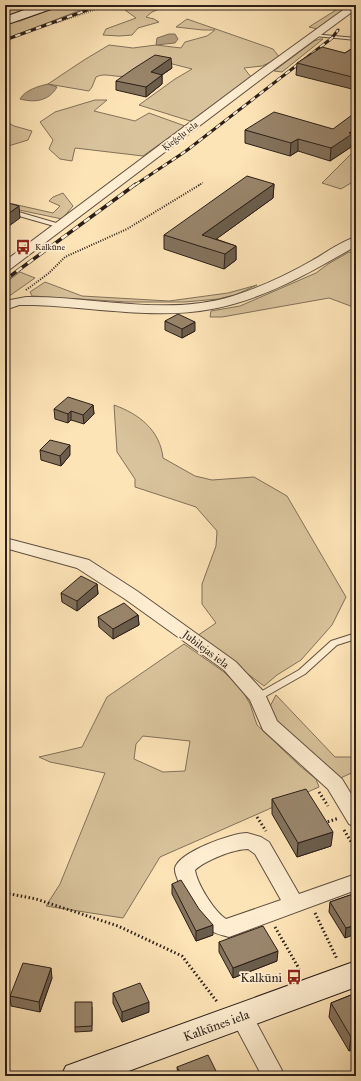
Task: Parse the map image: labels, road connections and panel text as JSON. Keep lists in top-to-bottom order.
{
  "streets": {
    "main road": ["Kalkūnes iela"],
    "street": ["Ķieģeļu iela", "Jubilejas iela"]
  },
  "places": {
    "bus stop": ["Kalkūne", "Kalkūni"]
  }
}
